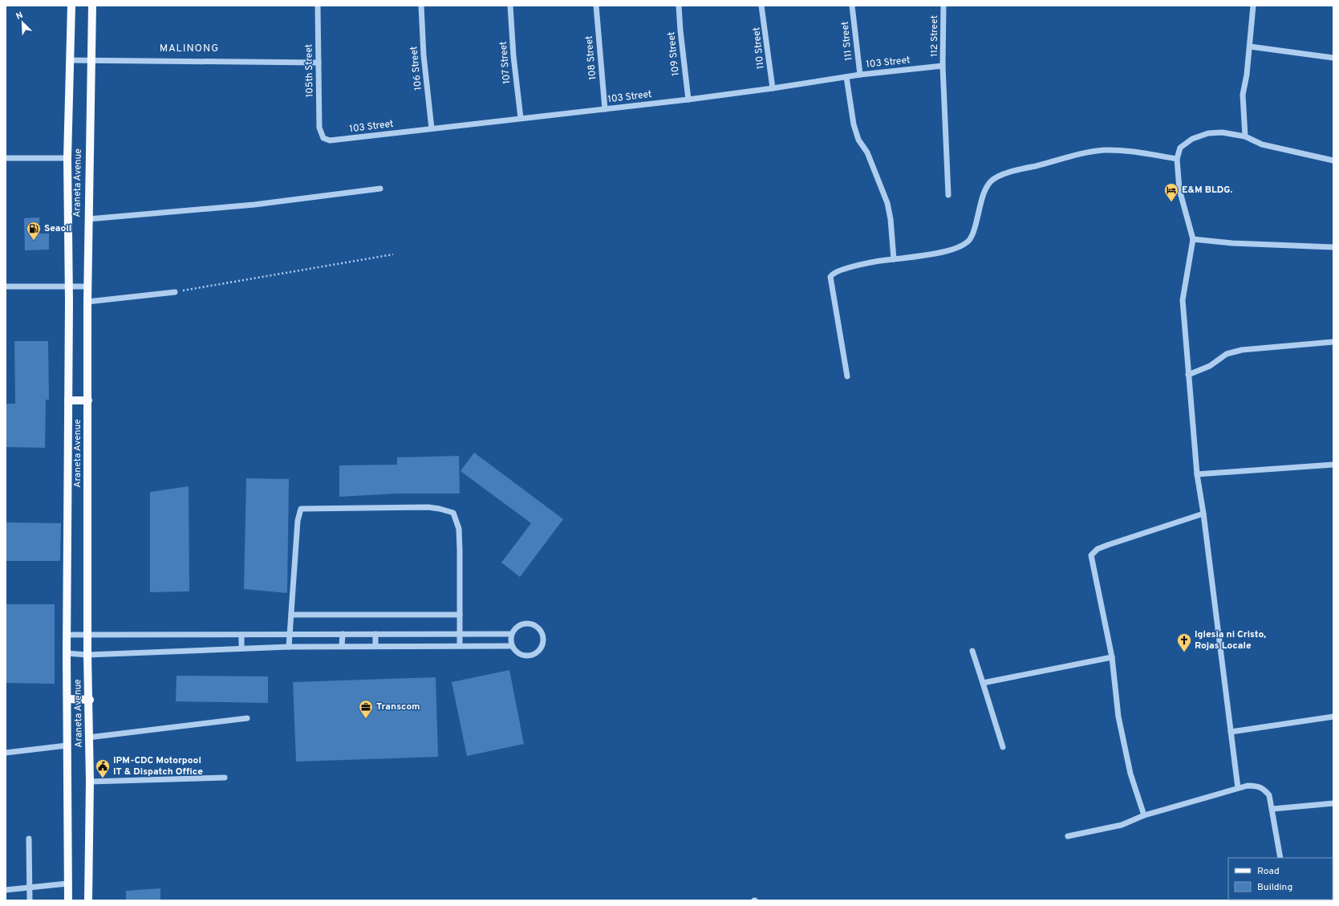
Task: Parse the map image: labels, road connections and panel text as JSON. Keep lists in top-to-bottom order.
{
  "streets": {
    "main road": ["Araneta Avenue"],
    "street": [
      "112 Street",
      "111 Street",
      "110 Street",
      "109 Street",
      "108 Street",
      "107 Street",
      "103 Street",
      "106 Street",
      "105th Street"
    ]
  },
  "crossings": [
    ["112 Street", "103 Street"],
    ["111 Street", "103 Street"],
    ["110 Street", "103 Street"],
    ["109 Street", "103 Street"],
    ["108 Street", "103 Street"],
    ["107 Street", "103 Street"],
    ["103 Street", "106 Street"],
    ["103 Street", "105th Street"]
  ],
  "districts": ["MALINONG"],
  "places": {
    "hotel": ["E&M BLDG."],
    "fuel station": ["Seaoil"],
    "church": ["Iglesia ni Cristo, Rojas Locale"],
    "office": ["Transcom"],
    "public building": ["IPM-CDC Motorpool IT & Dispatch Office"]
  },
  "legend": ["Road", "Building"],
  "north": "top left"
}
